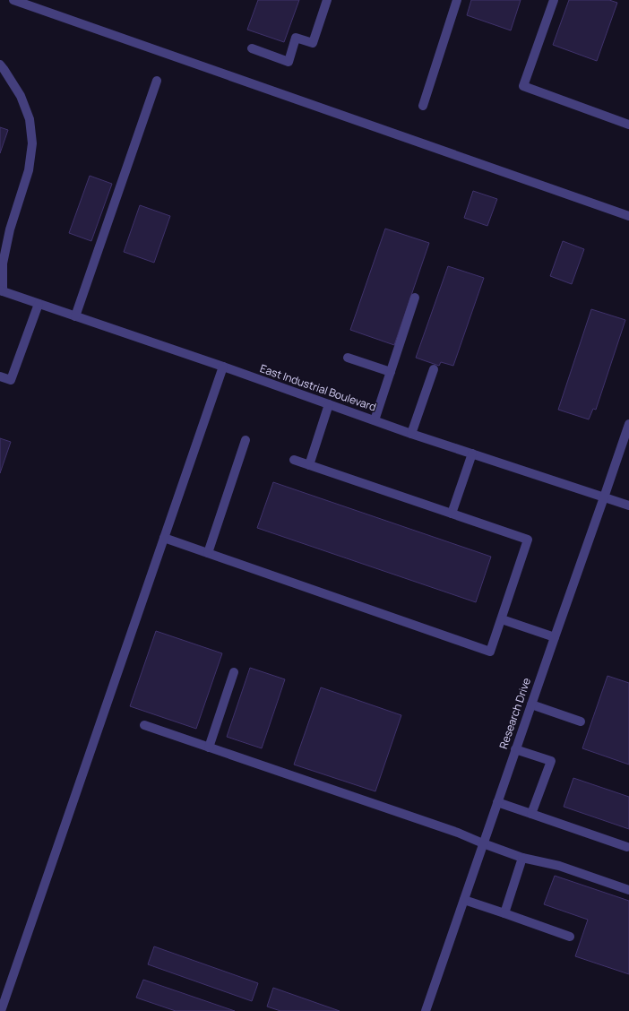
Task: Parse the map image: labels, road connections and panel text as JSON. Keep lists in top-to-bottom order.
{
  "streets": {
    "street": ["East Industrial Boulevard", "Research Drive"]
  },
  "crossings": [
    ["East Industrial Boulevard", "Research Drive"]
  ]
}
